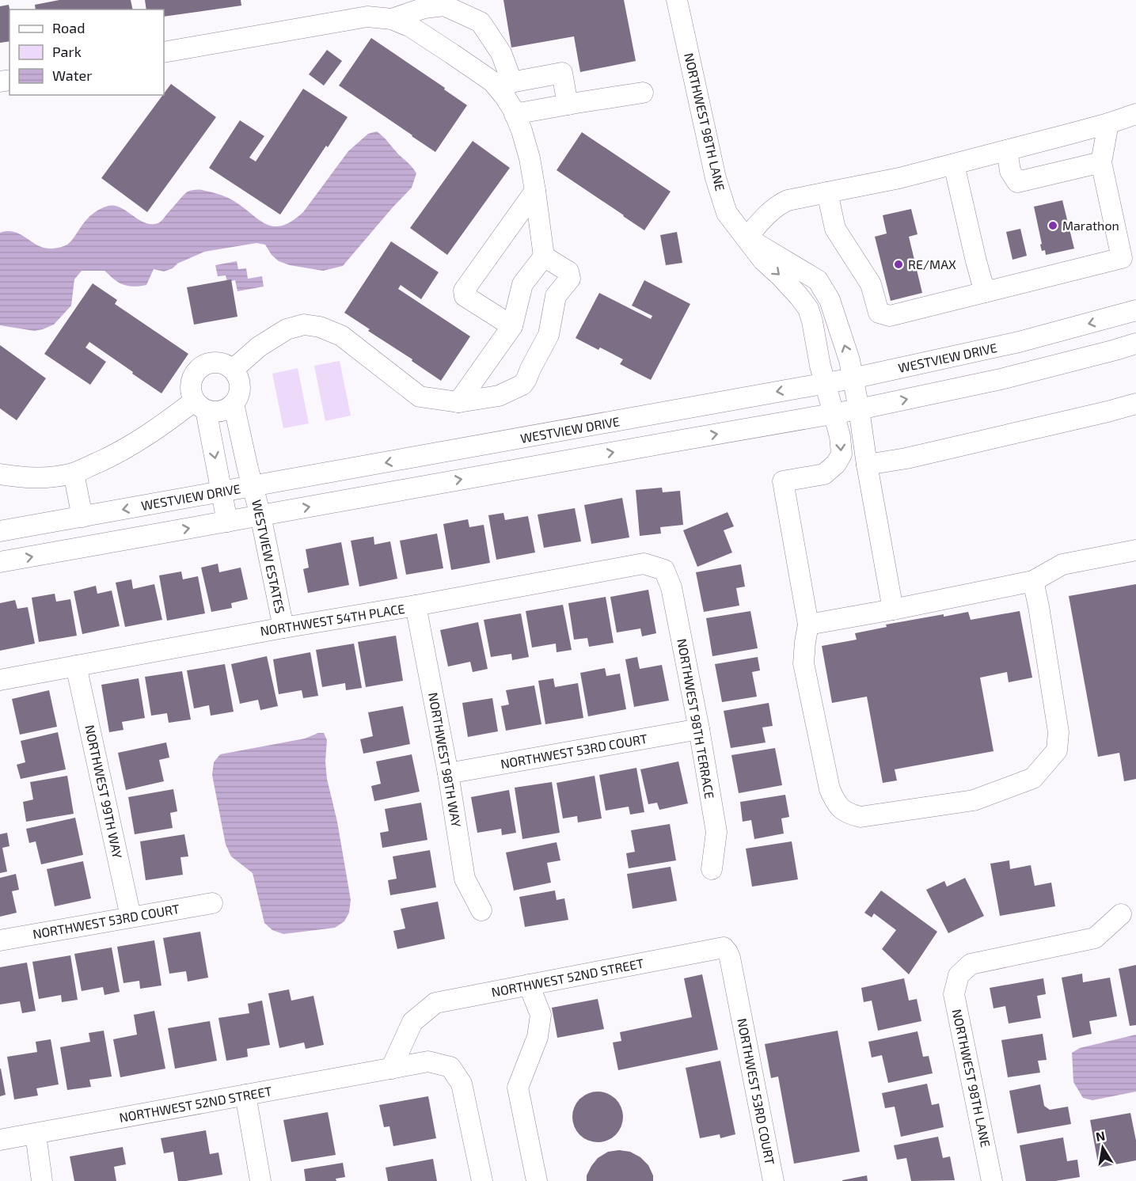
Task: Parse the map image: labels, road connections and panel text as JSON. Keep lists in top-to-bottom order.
{
  "streets": {
    "street": [
      "NORTHWEST 98TH LANE",
      "WESTVIEW DRIVE",
      "WESTVIEW ESTATES",
      "NORTHWEST 54TH PLACE",
      "NORTHWEST 98TH TERRACE",
      "NORTHWEST 53RD COURT",
      "NORTHWEST 98TH WAY",
      "NORTHWEST 99TH WAY",
      "NORTHWEST 52ND STREET"
    ]
  },
  "crossings": [
    ["NORTHWEST 98TH LANE", "WESTVIEW DRIVE"],
    ["WESTVIEW DRIVE", "WESTVIEW ESTATES"],
    ["WESTVIEW ESTATES", "NORTHWEST 54TH PLACE"],
    ["NORTHWEST 54TH PLACE", "NORTHWEST 98TH TERRACE"],
    ["NORTHWEST 54TH PLACE", "NORTHWEST 98TH WAY"],
    ["NORTHWEST 54TH PLACE", "NORTHWEST 99TH WAY"],
    ["NORTHWEST 98TH TERRACE", "NORTHWEST 53RD COURT"],
    ["NORTHWEST 53RD COURT", "NORTHWEST 98TH WAY"],
    ["NORTHWEST 53RD COURT", "NORTHWEST 99TH WAY"],
    ["NORTHWEST 53RD COURT", "NORTHWEST 52ND STREET"]
  ],
  "places": ["Marathon", "RE/MAX"],
  "legend": ["Road", "Park", "Water"],
  "north": "top"
}
